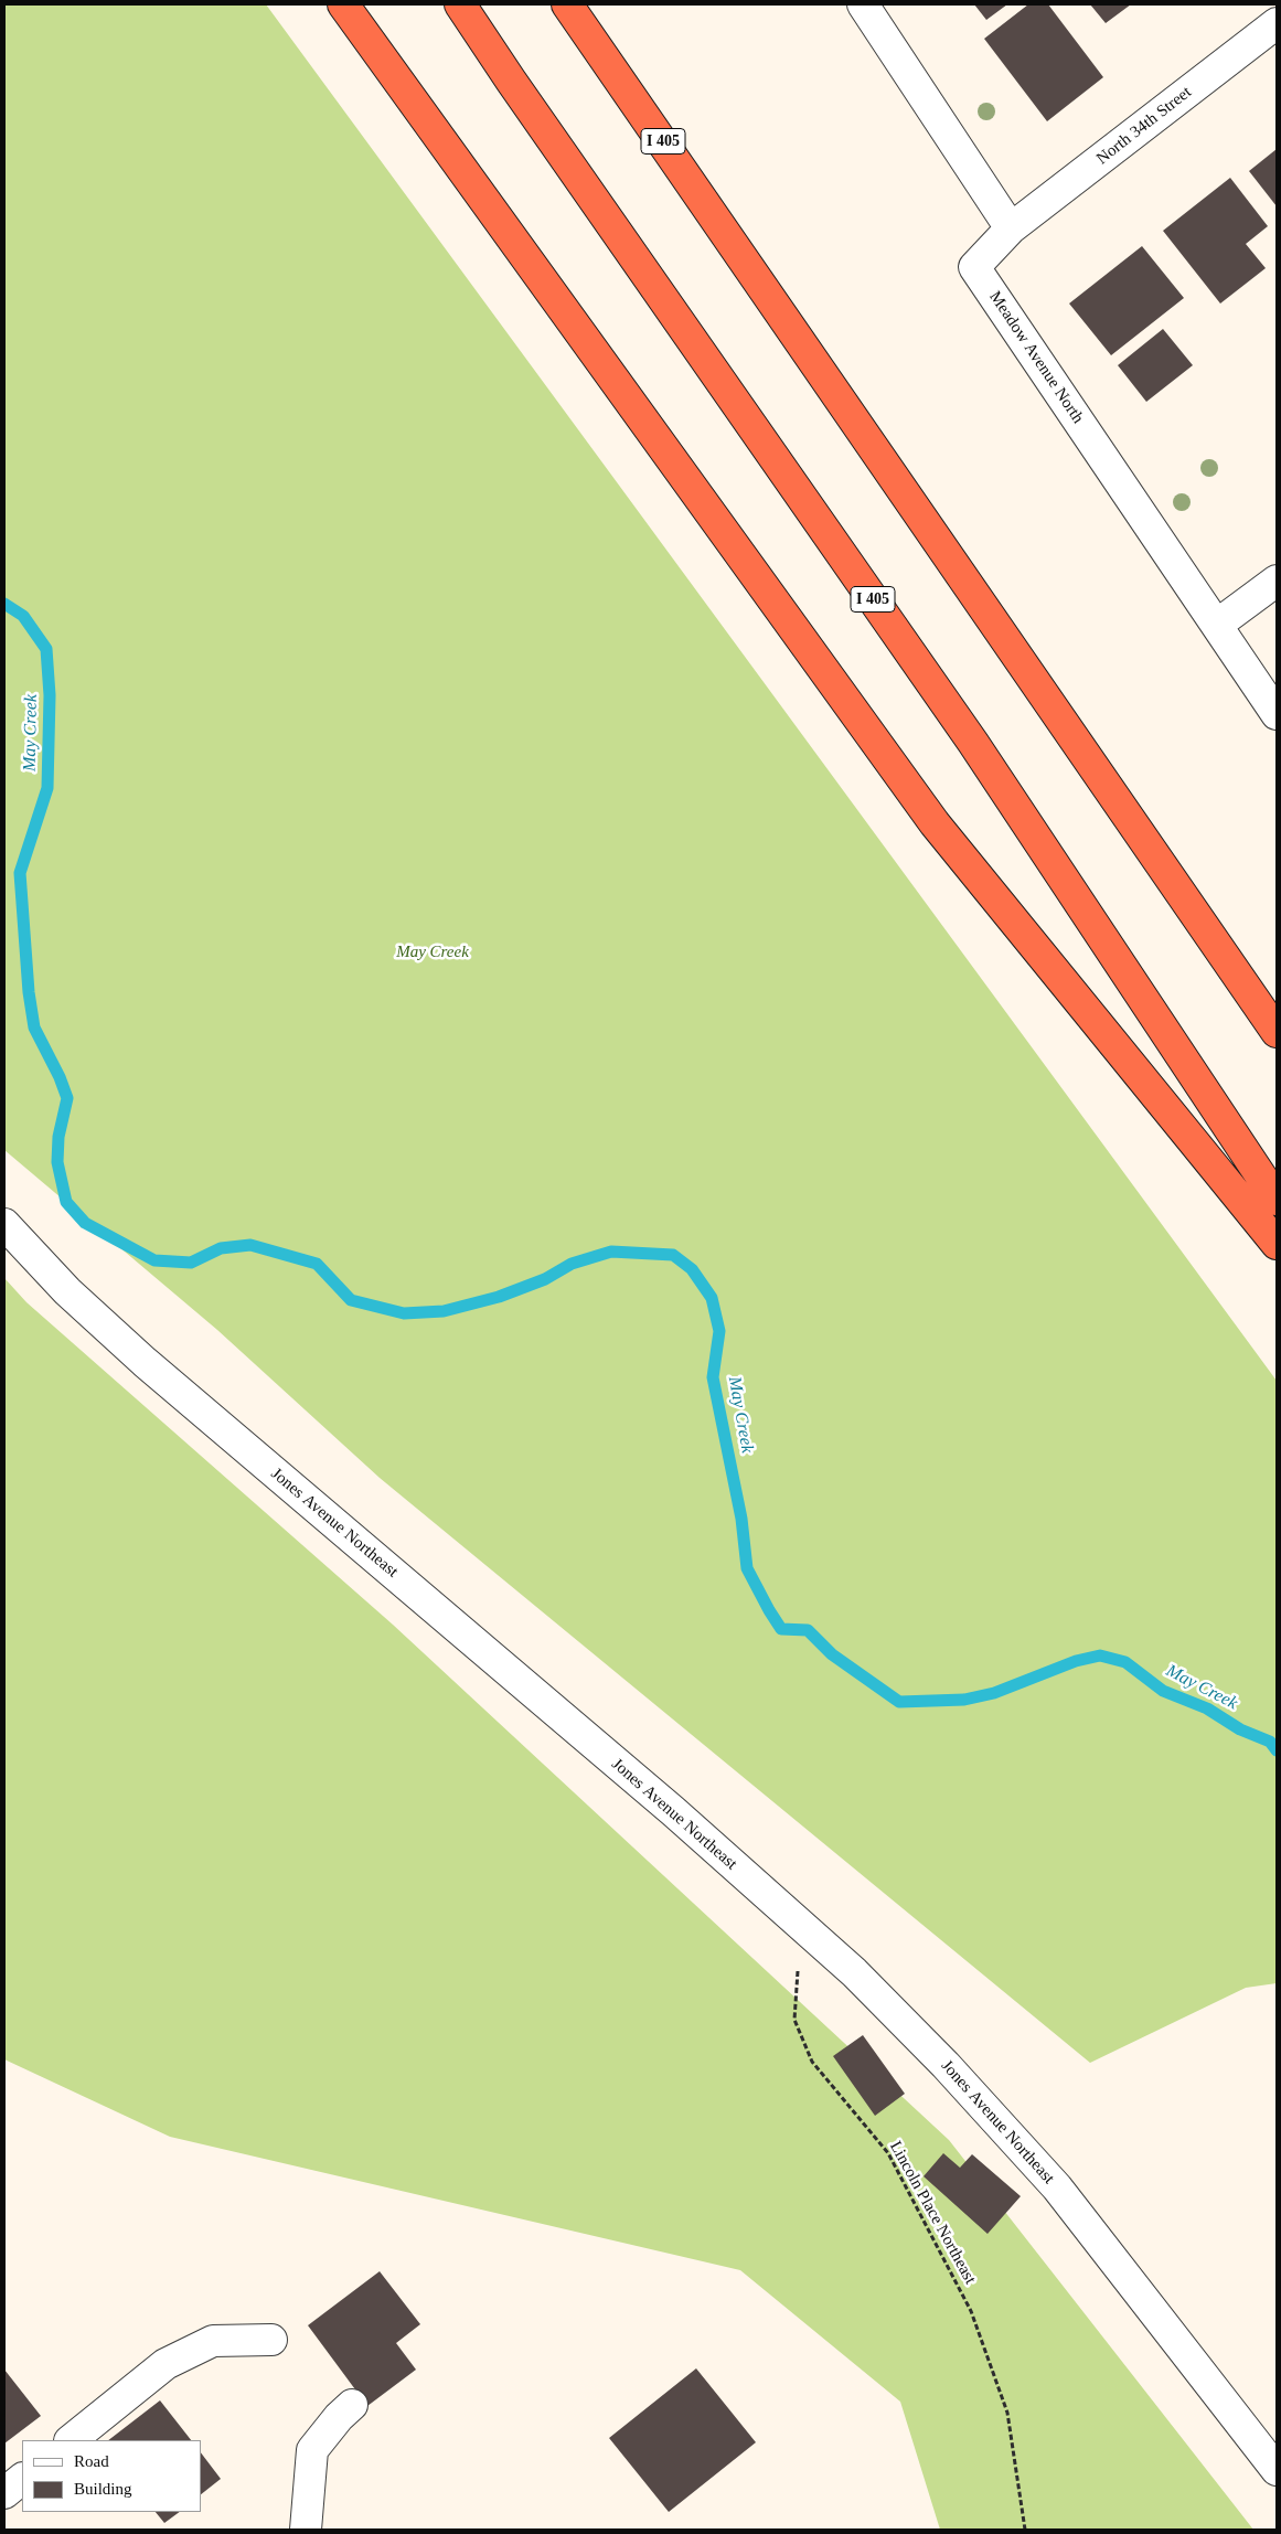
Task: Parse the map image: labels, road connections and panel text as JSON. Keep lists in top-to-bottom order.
{
  "streets": {
    "highway": ["I 405"],
    "street": ["North 34th Street", "Meadow Avenue North", "Jones Avenue Northeast"],
    "path": ["Lincoln Place Northeast"]
  },
  "crossings": [
    ["North 34th Street", "Meadow Avenue North"],
    ["Jones Avenue Northeast", "Lincoln Place Northeast"]
  ],
  "water": ["May Creek"],
  "parks": ["May Creek"],
  "legend": ["Road", "Building"]
}
